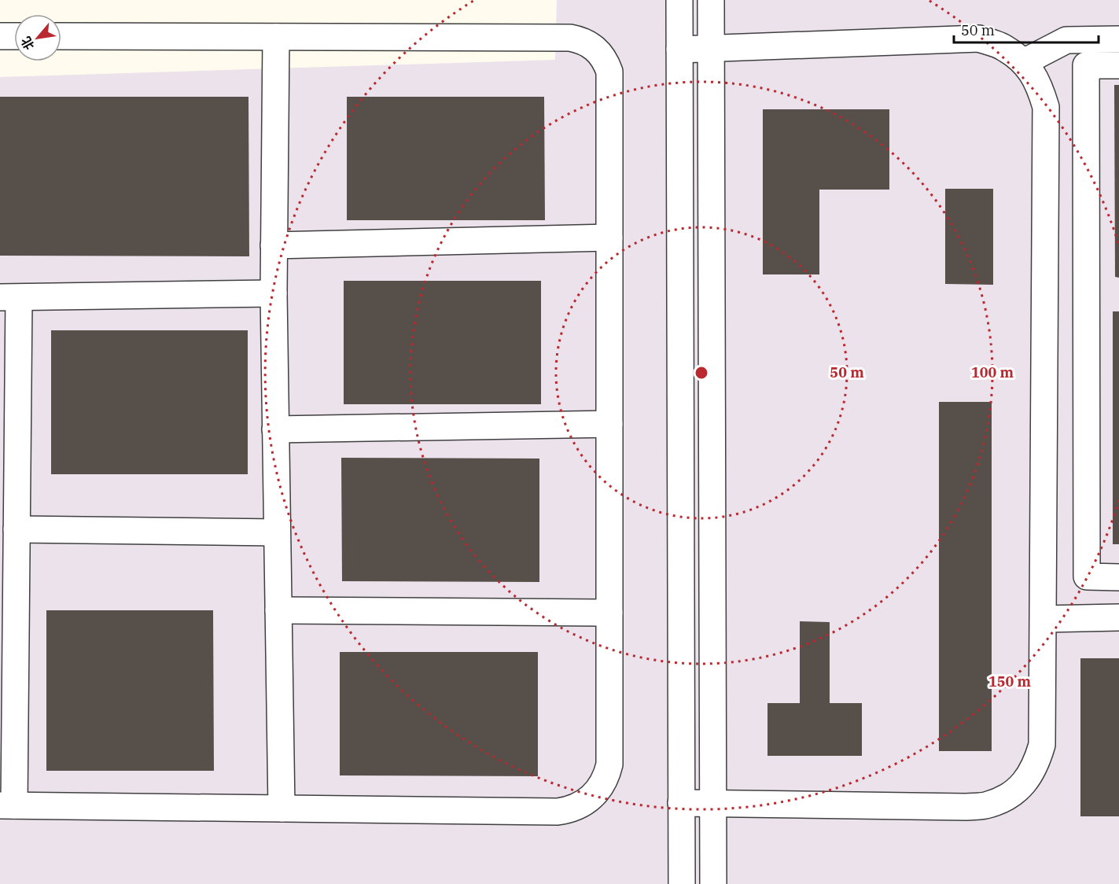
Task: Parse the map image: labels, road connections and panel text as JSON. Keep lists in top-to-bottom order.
{
  "scale_bar": "50 m",
  "north": "bottom left",
  "rings": ["50 m", "100 m", "150 m"]
}
